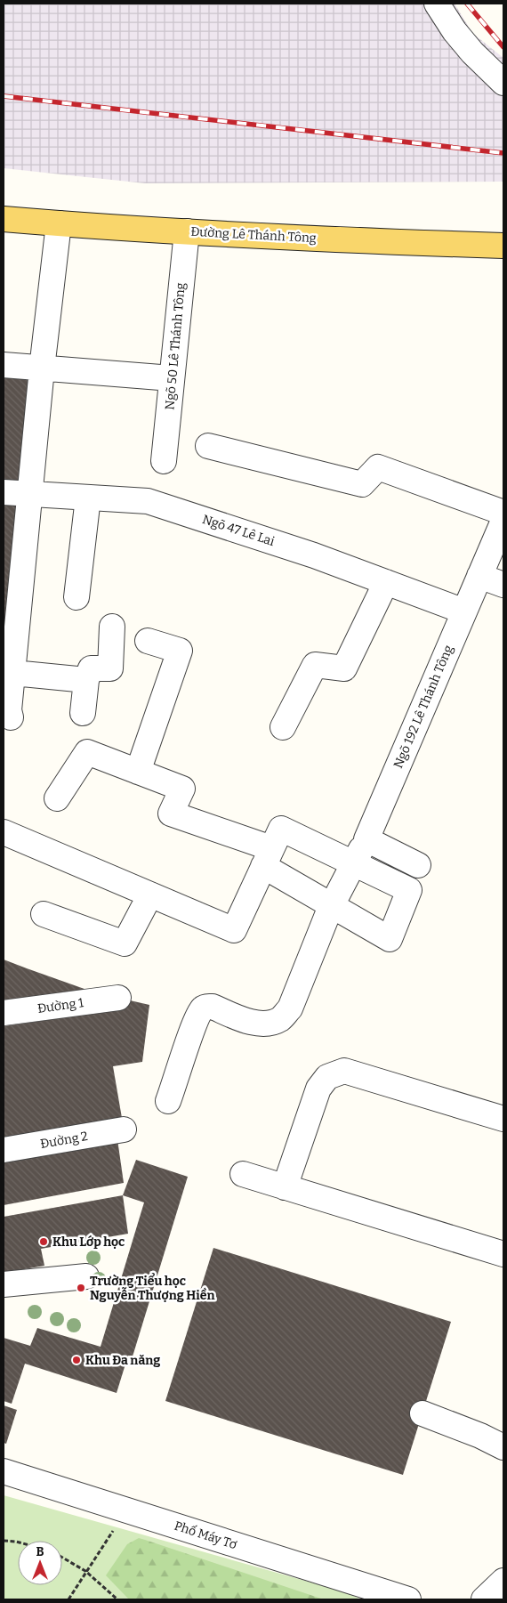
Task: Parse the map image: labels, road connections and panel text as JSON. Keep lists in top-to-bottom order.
{
  "streets": {
    "main road": ["Đường Lê Thánh Tông"],
    "street": [
      "Ngõ 50 Lê Thánh Tông",
      "Ngõ 47 Lê Lai",
      "Ngõ 192 Lê Thánh Tông",
      "Đường 1",
      "Đường 2",
      "Phố Máy Tơ"
    ]
  },
  "crossings": [
    ["Đường Lê Thánh Tông", "Ngõ 50 Lê Thánh Tông"],
    ["Ngõ 47 Lê Lai", "Ngõ 192 Lê Thánh Tông"]
  ],
  "places": ["Khu Lớp học", "Trường Tiểu học Nguyễn Thượng Hiền", "Khu Đa năng"],
  "north": "top"
}
